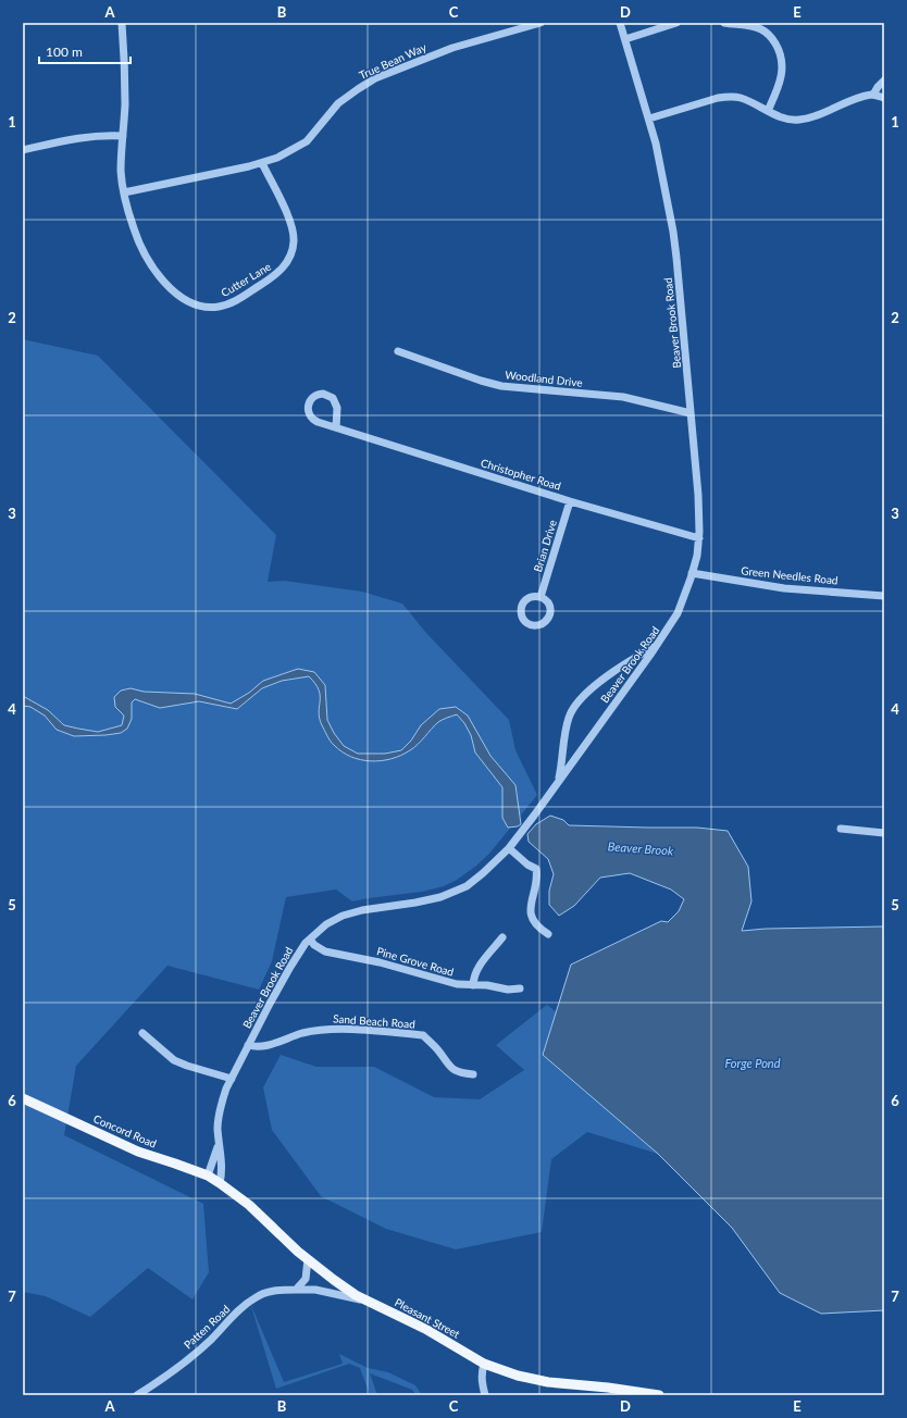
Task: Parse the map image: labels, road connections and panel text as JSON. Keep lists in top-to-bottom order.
{
  "streets": {
    "main road": ["Concord Road", "Pleasant Street"],
    "street": [
      "True Bean Way",
      "Cutter Lane",
      "Beaver Brook Road",
      "Woodland Drive",
      "Christopher Road",
      "Brian Drive",
      "Green Needles Road",
      "Pine Grove Road",
      "Sand Beach Road",
      "Patten Road"
    ]
  },
  "crossings": [
    ["True Bean Way", "Cutter Lane"],
    ["Beaver Brook Road", "Woodland Drive"],
    ["Beaver Brook Road", "Christopher Road"],
    ["Beaver Brook Road", "Green Needles Road"],
    ["Beaver Brook Road", "Pine Grove Road"],
    ["Beaver Brook Road", "Sand Beach Road"],
    ["Beaver Brook Road", "Concord Road"],
    ["Beaver Brook Road", "Pleasant Street"],
    ["Christopher Road", "Brian Drive"],
    ["Concord Road", "Pleasant Street"],
    ["Pleasant Street", "Patten Road"]
  ],
  "water": ["Beaver Brook", "Forge Pond"],
  "scale_bar": "100 m",
  "grid": {
    "columns": [
      "A",
      "B",
      "C",
      "D",
      "E"
    ],
    "rows": [
      "1",
      "2",
      "3",
      "4",
      "5",
      "6",
      "7"
    ]
  }
}
